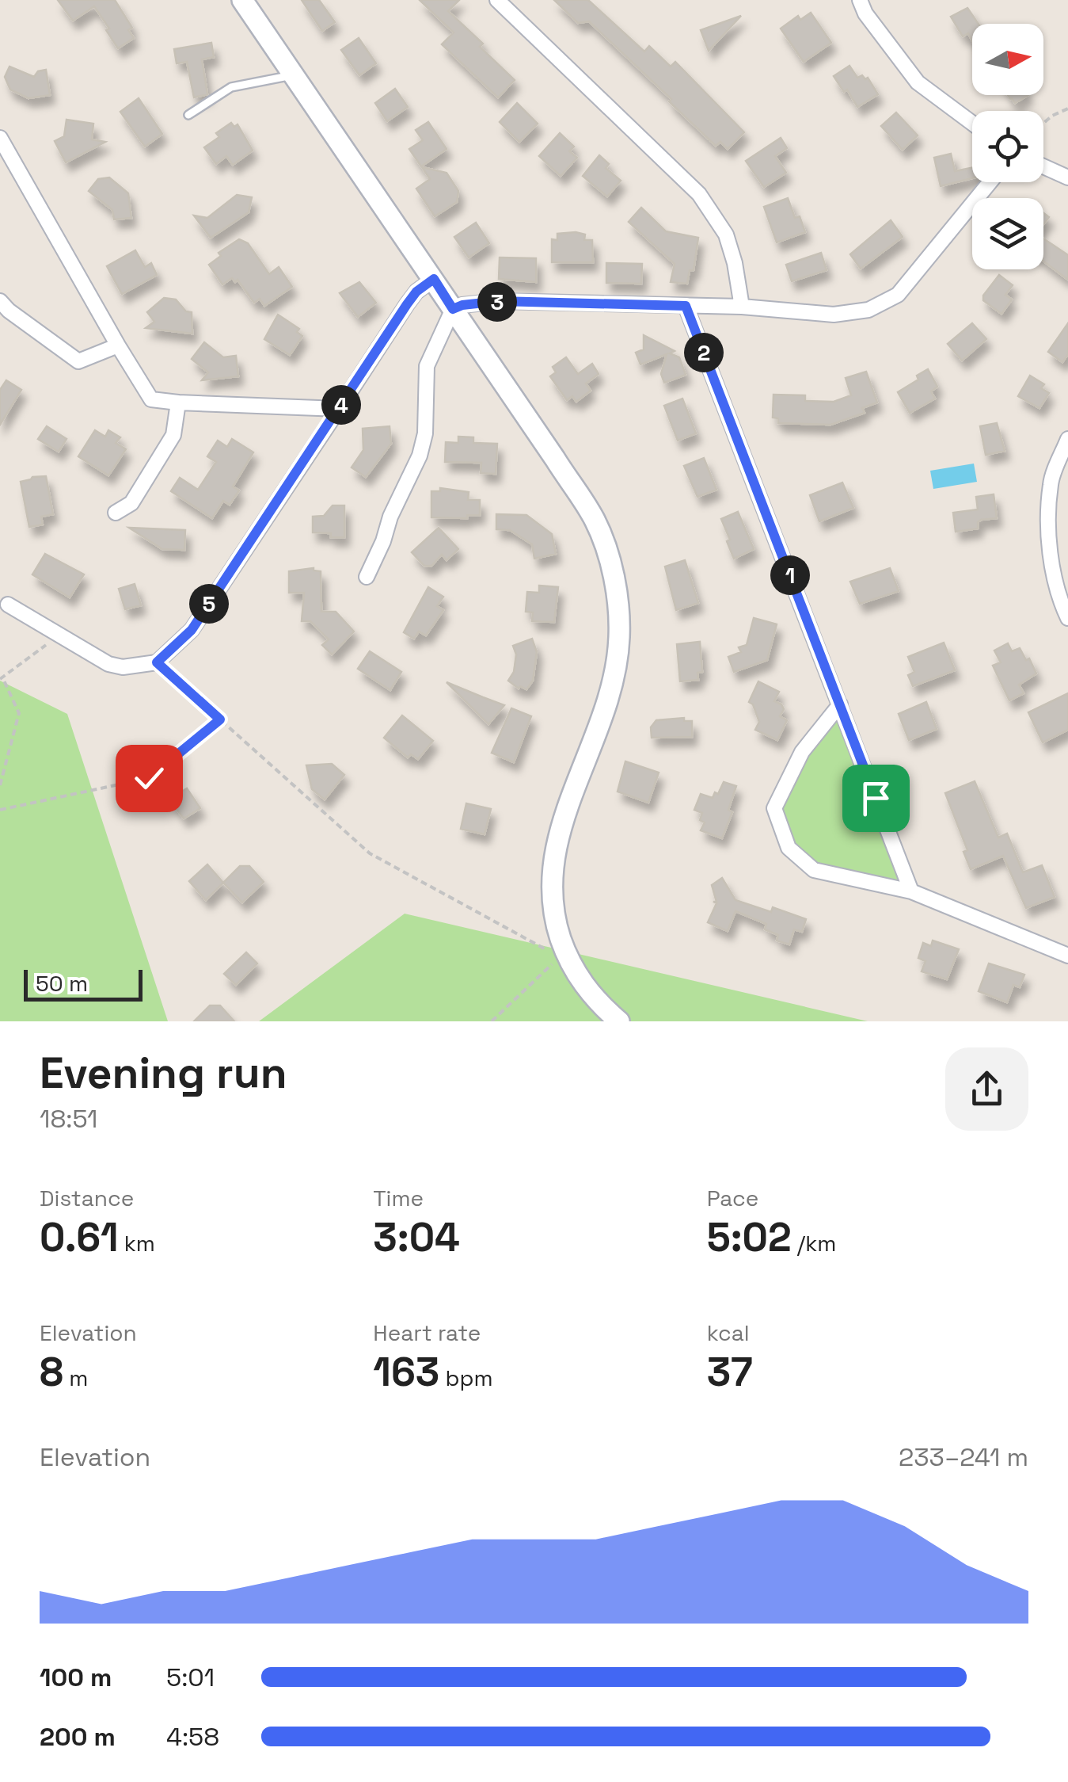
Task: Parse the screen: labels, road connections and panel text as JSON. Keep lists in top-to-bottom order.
{
  "scale_bar": "50 m",
  "north": "right",
  "page": {
    "pins": [
      "3",
      "2",
      "4",
      "1",
      "5"
    ],
    "scale": "50 m",
    "heading": ["Evening run", "18:51"],
    "stats": [
      ["Distance", "0.61 km"],
      ["Time", "3:04"],
      ["Pace", "5:02 /km"],
      ["Elevation", "8 m"],
      ["Heart rate", "163 bpm"],
      ["kcal", "37"]
    ],
    "chart": ["Elevation", "233–241 m"],
    "list": [
      {
        "name": "100 m",
        "note": "5:01"
      },
      {
        "name": "200 m",
        "note": "4:58"
      }
    ]
  }
}
